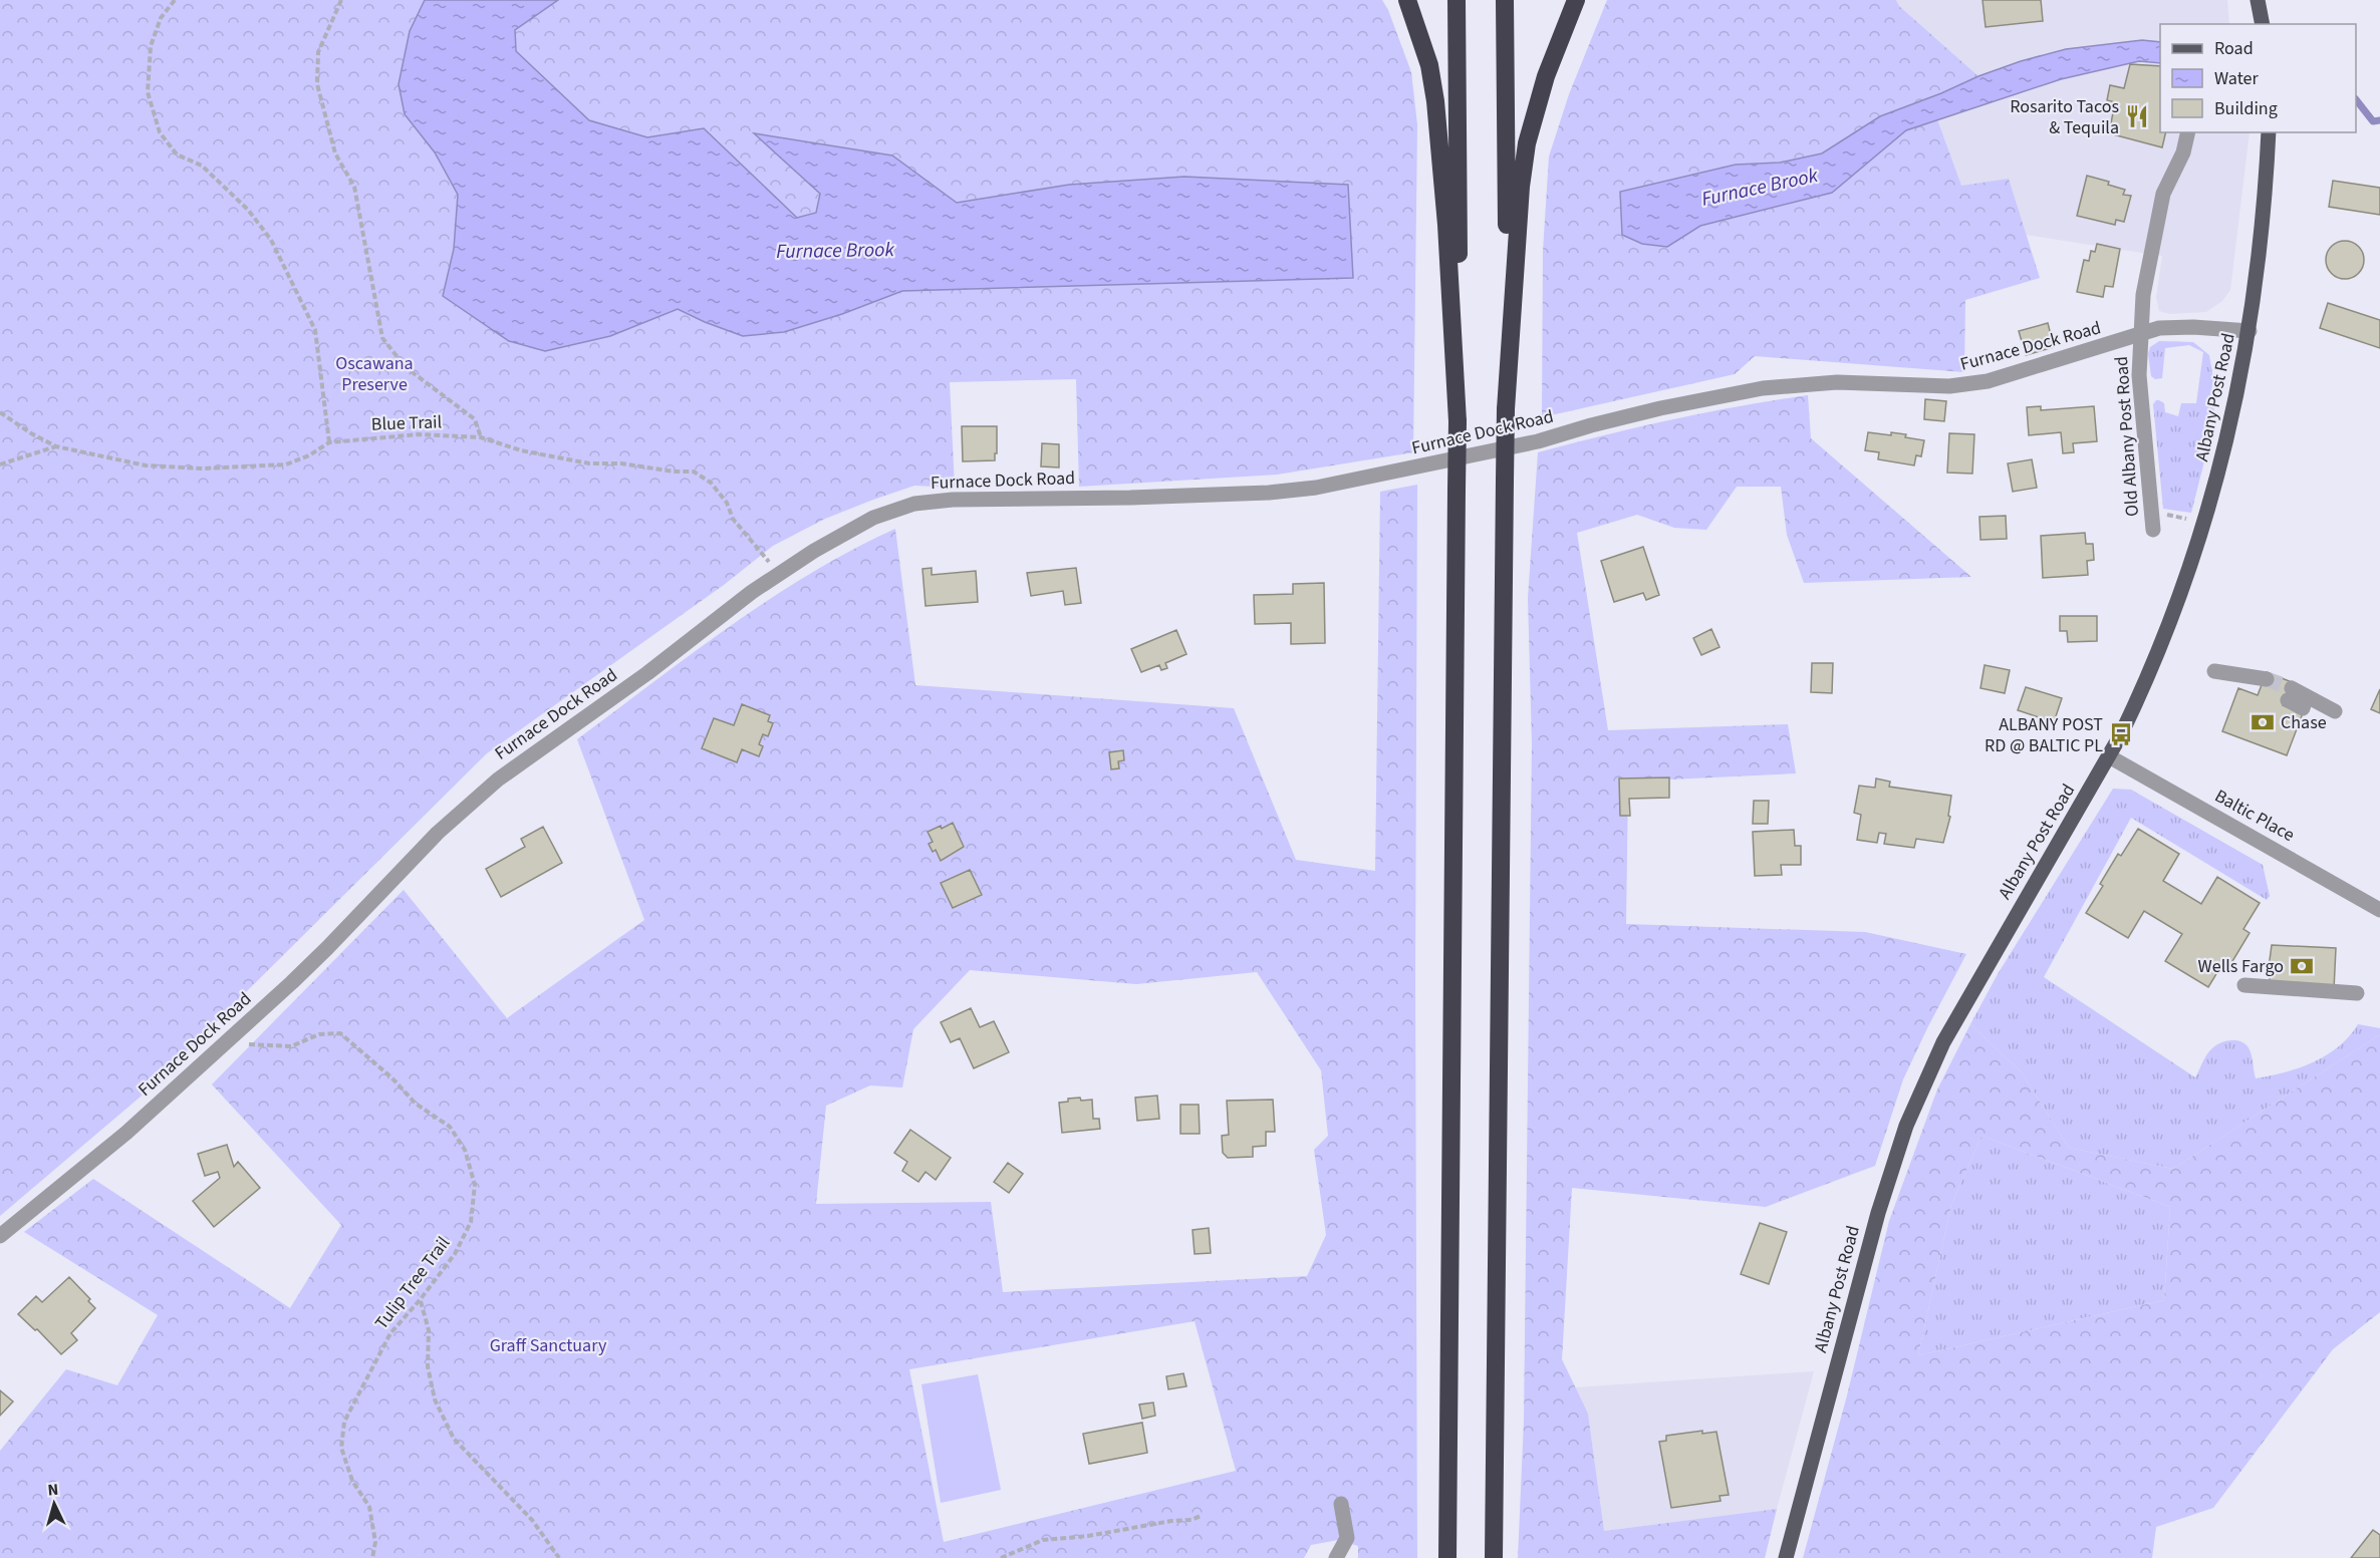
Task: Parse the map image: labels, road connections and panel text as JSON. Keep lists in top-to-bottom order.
{
  "streets": {
    "main road": ["Albany Post Road"],
    "street": ["Furnace Dock Road", "Old Albany Post Road", "Baltic Place"],
    "path": ["Blue Trail", "Tulip Tree Trail"]
  },
  "crossings": [
    ["Furnace Dock Road", "Albany Post Road"],
    ["Furnace Dock Road", "Blue Trail"],
    ["Furnace Dock Road", "Old Albany Post Road"],
    ["Furnace Dock Road", "Tulip Tree Trail"],
    ["Albany Post Road", "Baltic Place"]
  ],
  "water": ["Furnace Brook"],
  "parks": ["Oscawana Preserve", "Graff Sanctuary"],
  "places": {
    "restaurant": ["Rosarito Tacos & Tequila"],
    "bank": ["Chase", "Wells Fargo"],
    "bus stop": ["ALBANY POST RD @ BALTIC PL"]
  },
  "legend": ["Road", "Water", "Building"],
  "north": "top"
}
